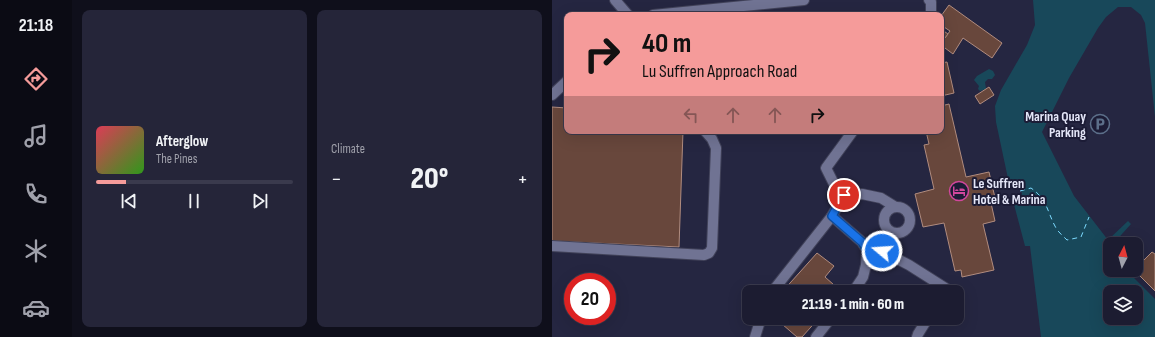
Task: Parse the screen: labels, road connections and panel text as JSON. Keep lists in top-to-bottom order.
{
  "places": {
    "parking": ["Marina Quay Parking"],
    "hotel": ["Le Suffren Hotel & Marina"]
  },
  "north": "top",
  "page": {
    "tabs": "21:18",
    "tile": "Climate",
    "turn": ["40 m", "Lu Suffren Approach Road"],
    "song": ["Afterglow", "The Pines"],
    "heat": ["−", "20°", "+"],
    "limit": "20",
    "trip": "21:19 · 1 min · 60 m"
  }
}
